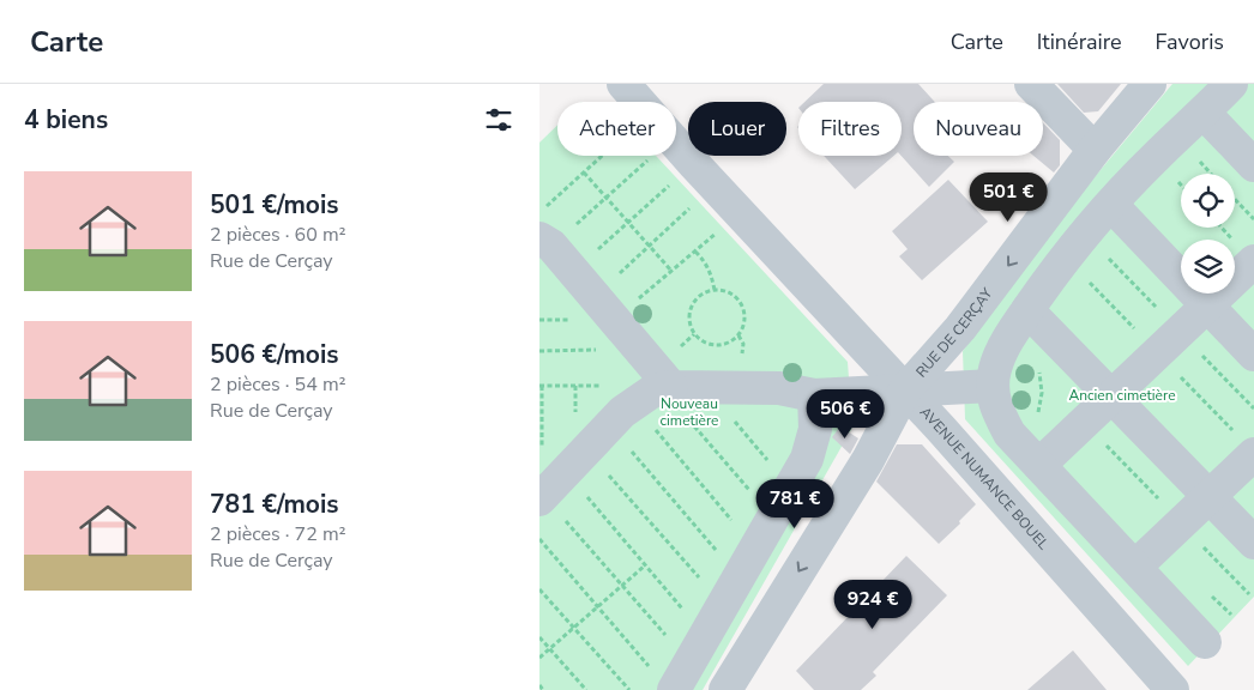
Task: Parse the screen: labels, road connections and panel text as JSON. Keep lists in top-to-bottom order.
{
  "streets": {
    "street": ["RUE DE CERÇAY", "AVENUE NUMANCE BOUEL"]
  },
  "crossings": [
    ["RUE DE CERÇAY", "AVENUE NUMANCE BOUEL"]
  ],
  "parks": ["Ancien cimetière", "Nouveau cimetière"],
  "page": {
    "header": "Carte",
    "nav": ["Carte", "Itinéraire", "Favoris"],
    "heading": "4 biens",
    "chip": [
      "Acheter",
      "Louer",
      "Filtres",
      "Nouveau"
    ],
    "list": [
      {
        "name": "501 €/mois",
        "note": "2 pièces · 60 m² · Rue de Cerçay"
      },
      {
        "name": "506 €/mois",
        "note": "2 pièces · 54 m² · Rue de Cerçay"
      },
      {
        "name": "781 €/mois",
        "note": "2 pièces · 72 m² · Rue de Cerçay"
      }
    ],
    "price": [
      "501 €",
      "506 €",
      "781 €",
      "924 €"
    ]
  }
}
